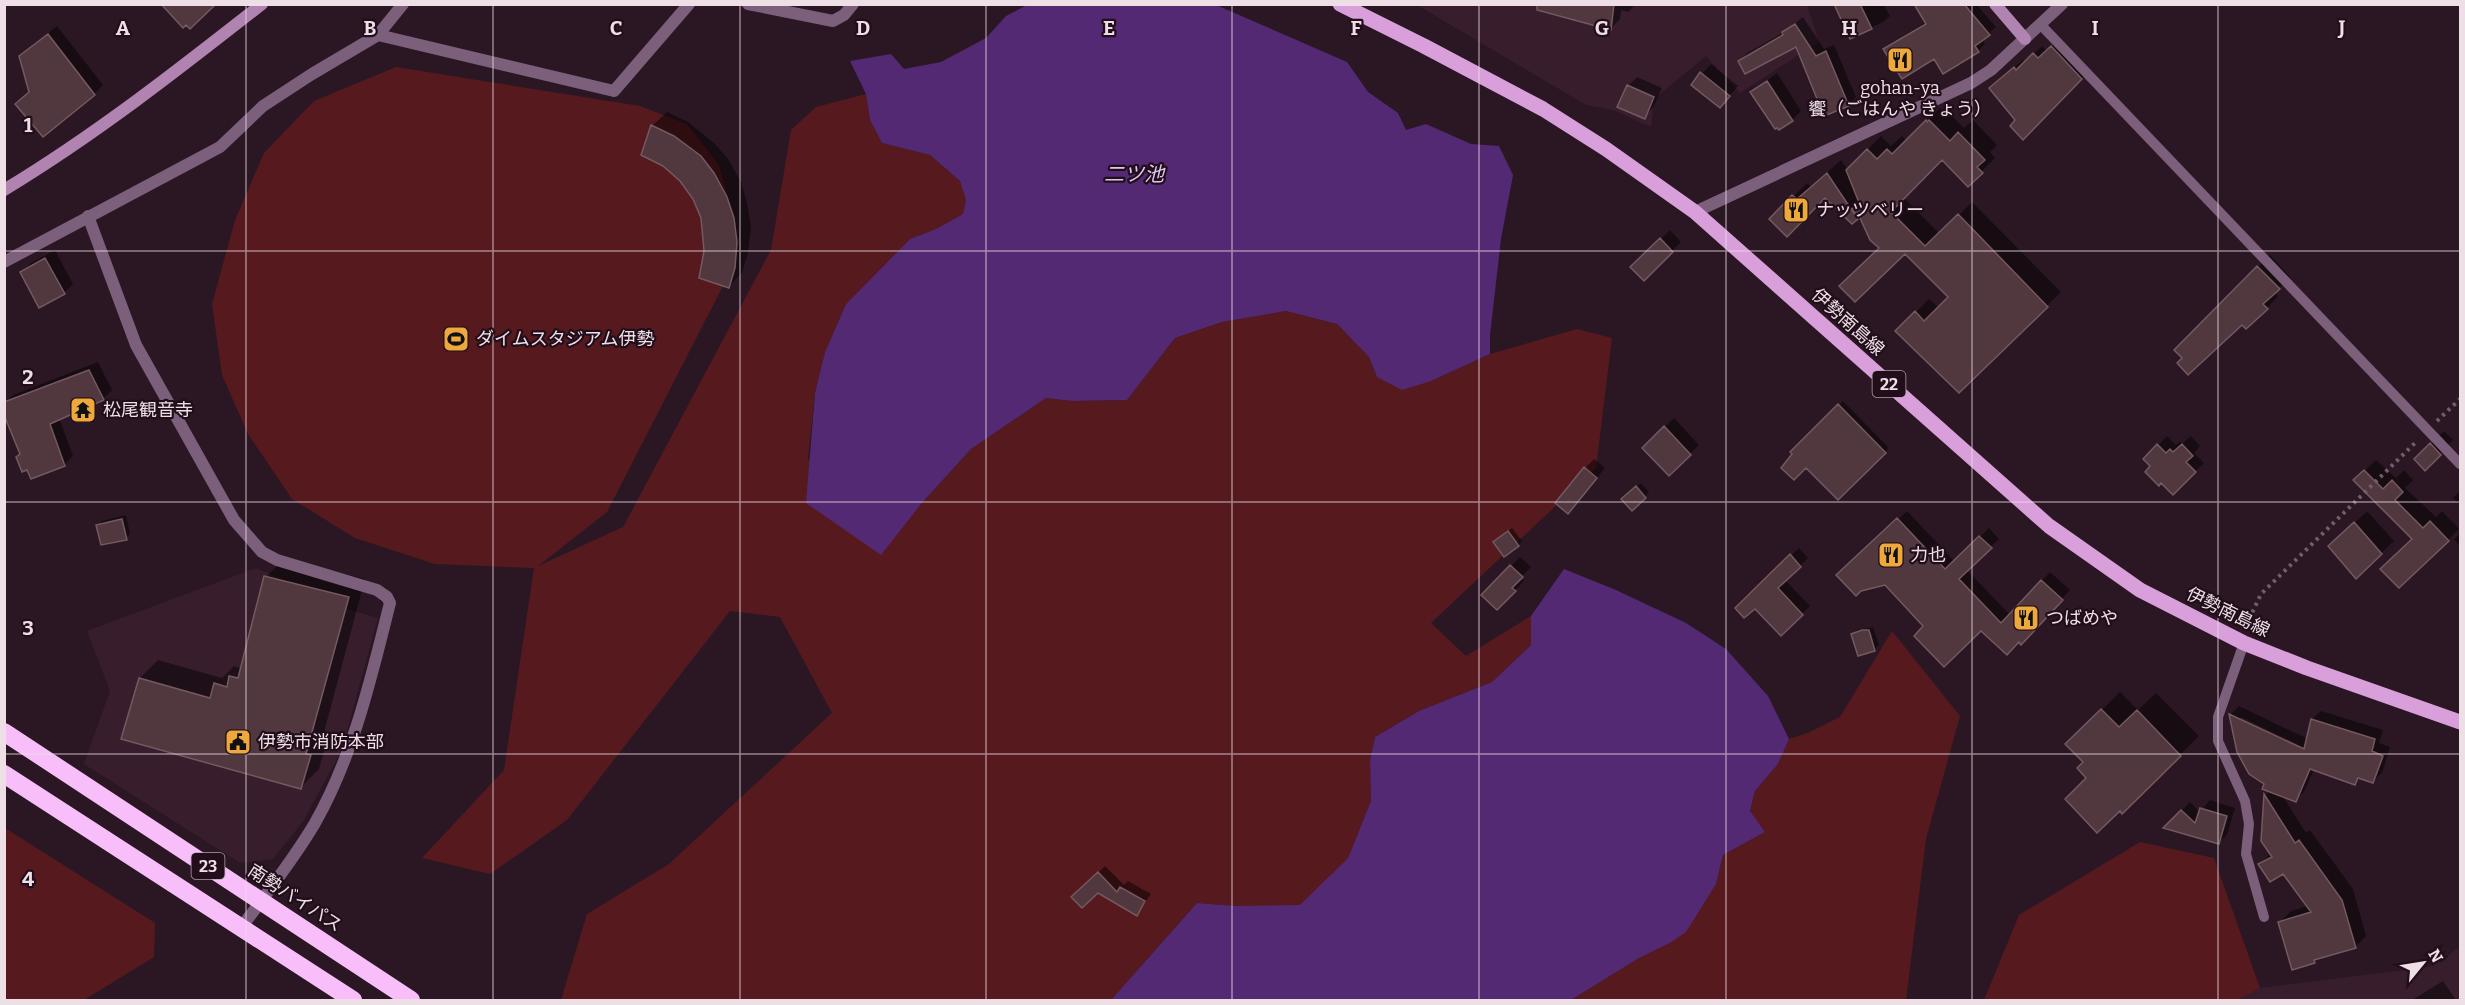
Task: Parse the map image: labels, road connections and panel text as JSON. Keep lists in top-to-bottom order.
{
  "streets": {
    "highway": ["23", "南勢バイパス"],
    "main road": ["伊勢南島線", "22"]
  },
  "water": ["二ツ池"],
  "places": {
    "restaurant": [
      "gohan-ya 饗（ごはんや きょう）",
      "ナッツベリー",
      "力也",
      "つばめや"
    ],
    "sports": ["ダイムスタジアム伊勢"],
    "temple": ["松尾観音寺"],
    "public building": ["伊勢市消防本部"]
  },
  "north": "top right",
  "grid": {
    "columns": [
      "A",
      "B",
      "C",
      "D",
      "E",
      "F",
      "G",
      "H",
      "I",
      "J"
    ],
    "rows": [
      "1",
      "2",
      "3",
      "4"
    ]
  }
}
